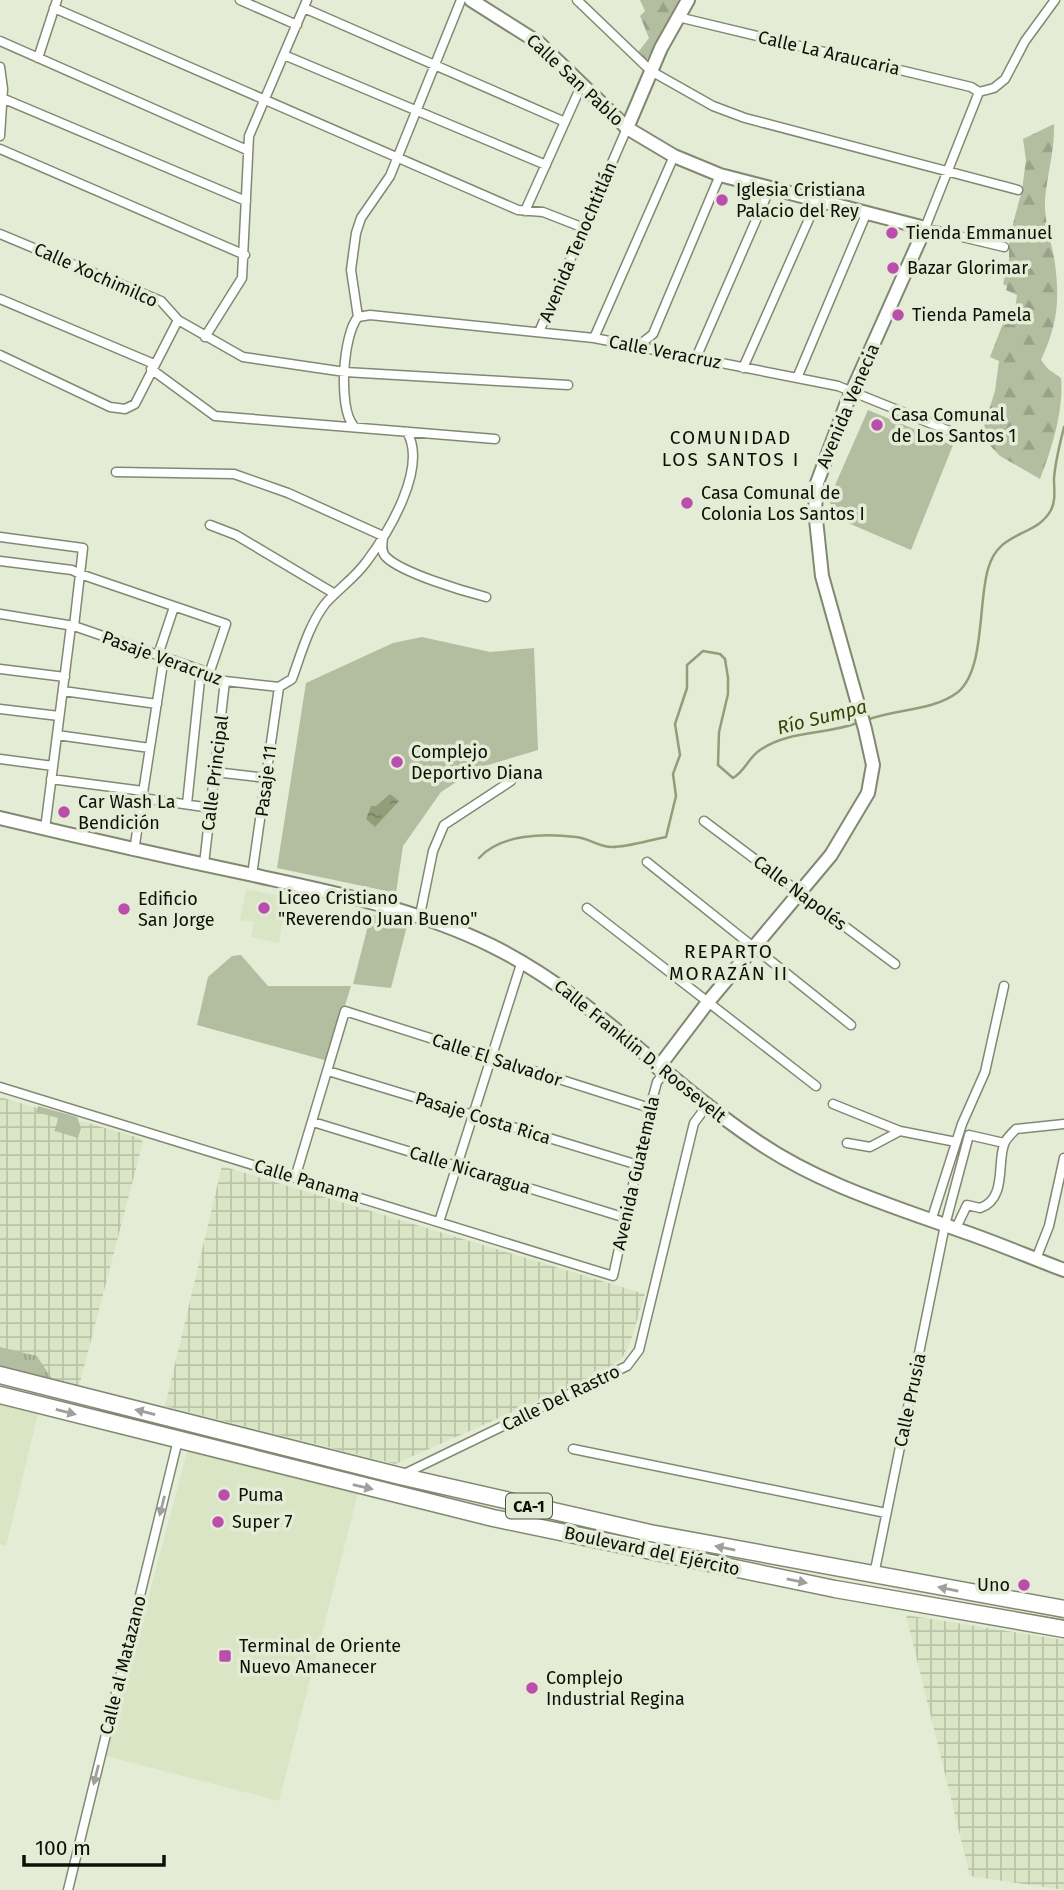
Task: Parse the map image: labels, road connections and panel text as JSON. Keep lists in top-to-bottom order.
{
  "streets": {
    "highway": ["CA-1", "Boulevard del Ejército"],
    "street": [
      "Calle La Araucaria",
      "Calle San Pablo",
      "Avenida Tenochtitlán",
      "Calle Xochimilco",
      "Calle Veracruz",
      "Avenida Venecia",
      "Pasaje Veracruz",
      "Calle Principal",
      "Pasaje 11",
      "Calle Napolés",
      "Calle Franklin D. Roosevelt",
      "Calle El Salvador",
      "Pasaje Costa Rica",
      "Calle Nicaragua",
      "Avenida Guatemala",
      "Calle Panama",
      "Calle Del Rastro",
      "Calle Prusia",
      "Calle al Matazano"
    ]
  },
  "crossings": [
    ["Calle La Araucaria", "Avenida Tenochtitlán"],
    ["Calle La Araucaria", "Avenida Venecia"],
    ["Calle San Pablo", "Avenida Tenochtitlán"],
    ["Calle San Pablo", "Avenida Venecia"],
    ["Avenida Tenochtitlán", "Calle Veracruz"],
    ["Calle Veracruz", "Avenida Venecia"],
    ["Avenida Venecia", "Calle Napolés"],
    ["Avenida Venecia", "Calle Franklin D. Roosevelt"],
    ["Avenida Venecia", "Avenida Guatemala"],
    ["Pasaje Veracruz", "Calle Principal"],
    ["Pasaje Veracruz", "Pasaje 11"],
    ["Calle Principal", "Calle Franklin D. Roosevelt"],
    ["Pasaje 11", "Calle Franklin D. Roosevelt"],
    ["Calle Franklin D. Roosevelt", "Avenida Guatemala"],
    ["Calle Franklin D. Roosevelt", "Calle Del Rastro"],
    ["Calle Franklin D. Roosevelt", "Calle Prusia"],
    ["Calle El Salvador", "Pasaje Costa Rica"],
    ["Calle El Salvador", "Avenida Guatemala"],
    ["Pasaje Costa Rica", "Avenida Guatemala"],
    ["Calle Nicaragua", "Avenida Guatemala"],
    ["Avenida Guatemala", "Calle Panama"],
    ["Calle Del Rastro", "Boulevard del Ejército"],
    ["Calle Prusia", "Boulevard del Ejército"],
    ["Boulevard del Ejército", "Calle al Matazano"]
  ],
  "one_way": ["Calle al Matazano"],
  "districts": ["COMUNIDAD LOS SANTOS I", "REPARTO MORAZÁN II"],
  "water": ["Río Sumpa"],
  "places": {
    "other": [
      "Iglesia Cristiana Palacio del Rey",
      "Tienda Emmanuel",
      "Bazar Glorimar",
      "Tienda Pamela",
      "Casa Comunal de Los Santos 1",
      "Casa Comunal de Colonia Los Santos I",
      "Complejo Deportivo Diana",
      "Car Wash La Bendición",
      "Liceo Cristiano \"Reverendo Juan Bueno\"",
      "Edificio San Jorge",
      "Puma",
      "Super 7",
      "Uno",
      "Complejo Industrial Regina"
    ],
    "transit": ["Terminal de Oriente Nuevo Amanecer"]
  },
  "scale_bar": "100 m"
}
